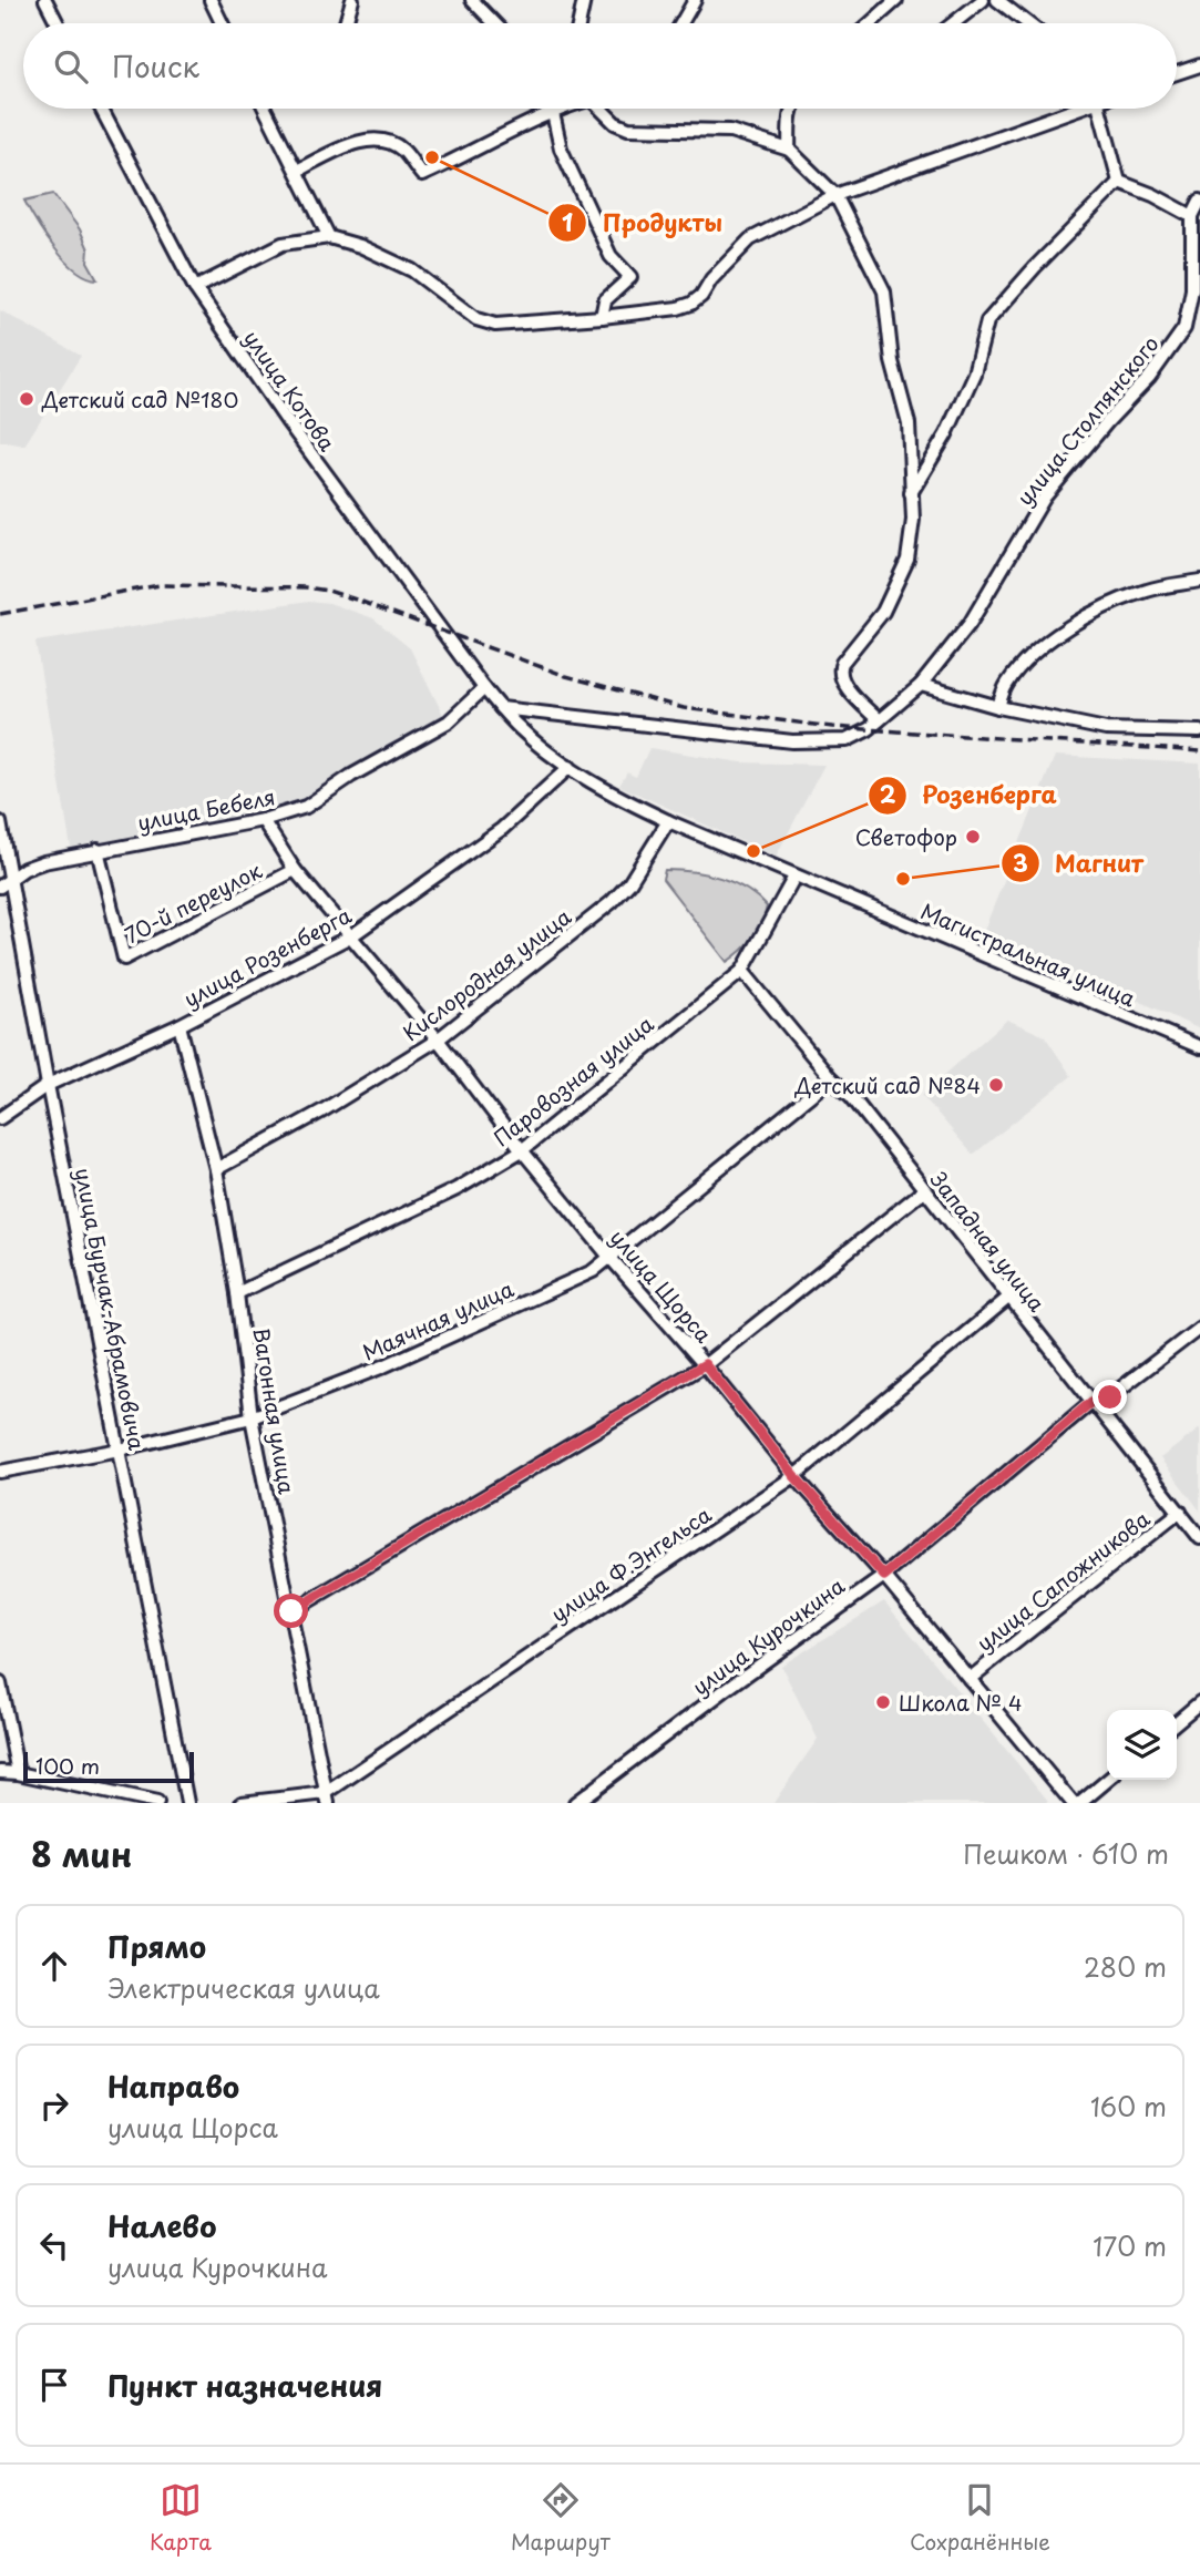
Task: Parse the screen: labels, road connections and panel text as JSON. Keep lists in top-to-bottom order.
{
  "streets": {
    "street": [
      "улица Котова",
      "улица Столпянского",
      "улица Бебеля",
      "70-й переулок",
      "Магистральная улица",
      "улица Розенберга",
      "Кислородная улица",
      "Паровозная улица",
      "Западная улица",
      "улица Щорса",
      "улица Бурчак-Абрамовича",
      "Маячная улица",
      "Вагонная улица",
      "улица Ф.Энгельса",
      "улица Сапожникова",
      "улица Курочкина"
    ]
  },
  "crossings": [
    ["улица Котова", "улица Бебеля"],
    ["улица Котова", "Магистральная улица"],
    ["улица Столпянского", "Магистральная улица"],
    ["улица Бебеля", "70-й переулок"],
    ["улица Бебеля", "Магистральная улица"],
    ["улица Бебеля", "улица Щорса"],
    ["улица Бебеля", "улица Бурчак-Абрамовича"],
    ["70-й переулок", "улица Щорса"],
    ["Магистральная улица", "улица Розенберга"],
    ["Магистральная улица", "Кислородная улица"],
    ["Магистральная улица", "Паровозная улица"],
    ["улица Розенберга", "улица Щорса"],
    ["улица Розенберга", "улица Бурчак-Абрамовича"],
    ["улица Розенберга", "Вагонная улица"],
    ["Кислородная улица", "улица Щорса"],
    ["Кислородная улица", "Вагонная улица"],
    ["Паровозная улица", "Западная улица"],
    ["Паровозная улица", "улица Щорса"],
    ["Паровозная улица", "Вагонная улица"],
    ["Западная улица", "Маячная улица"],
    ["Западная улица", "улица Ф.Энгельса"],
    ["Западная улица", "улица Сапожникова"],
    ["Западная улица", "улица Курочкина"],
    ["улица Щорса", "Маячная улица"],
    ["улица Щорса", "улица Ф.Энгельса"],
    ["улица Щорса", "улица Сапожникова"],
    ["улица Щорса", "улица Курочкина"],
    ["улица Бурчак-Абрамовича", "Маячная улица"],
    ["Маячная улица", "Вагонная улица"],
    ["Вагонная улица", "улица Ф.Энгельса"]
  ],
  "places": [
    "Продукты",
    "Детский сад №180",
    "Светофор",
    "Розенберга",
    "Магнит",
    "Детский сад №84",
    "Школа № 4"
  ],
  "scale_bar": "100 m",
  "page": {
    "search": "Поиск",
    "scale": "100 m",
    "heading": ["8 мин", "Пешком · 610 m"],
    "list": [
      ["Прямо", "Электрическая улица", "280 m"],
      ["Направо", "улица Щорса", "160 m"],
      ["Налево", "улица Курочкина", "170 m"],
      "Пункт назначения"
    ],
    "nav": ["Карта", "Маршрут", "Сохранённые"]
  }
}
